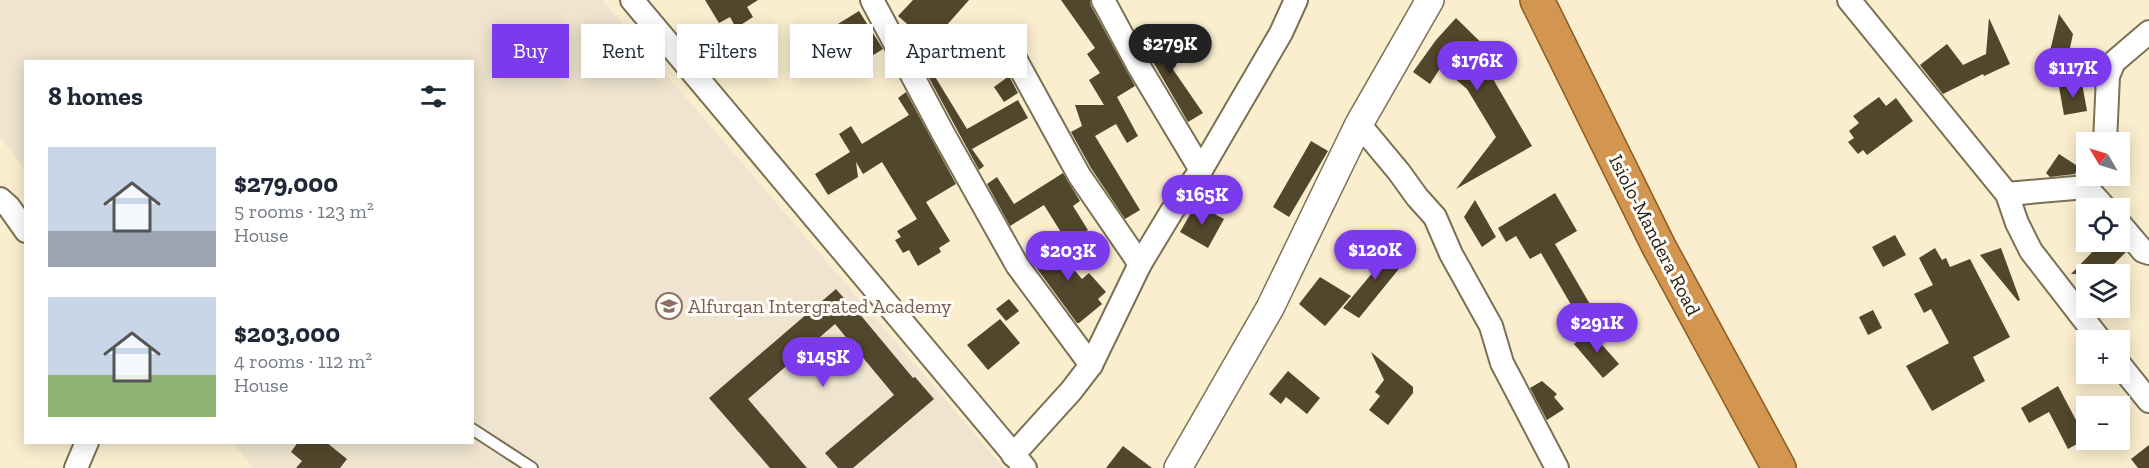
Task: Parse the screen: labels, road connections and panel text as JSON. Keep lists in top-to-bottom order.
{
  "streets": {
    "highway": ["Isiolo-Mandera Road"]
  },
  "places": {
    "school or university": ["Alfurqan Intergrated Academy"]
  },
  "north": "top left",
  "page": {
    "price": [
      "$279K",
      "$176K",
      "$117K",
      "$165K",
      "$120K",
      "$203K",
      "$291K",
      "$145K"
    ],
    "chip": [
      "Buy",
      "Rent",
      "Filters",
      "New",
      "Apartment"
    ],
    "heading": "8 homes",
    "map_buttons": ["+", "−"],
    "list": [
      {
        "name": "$279,000",
        "note": "5 rooms · 123 m² · House"
      },
      {
        "name": "$203,000",
        "note": "4 rooms · 112 m² · House"
      }
    ]
  }
}
